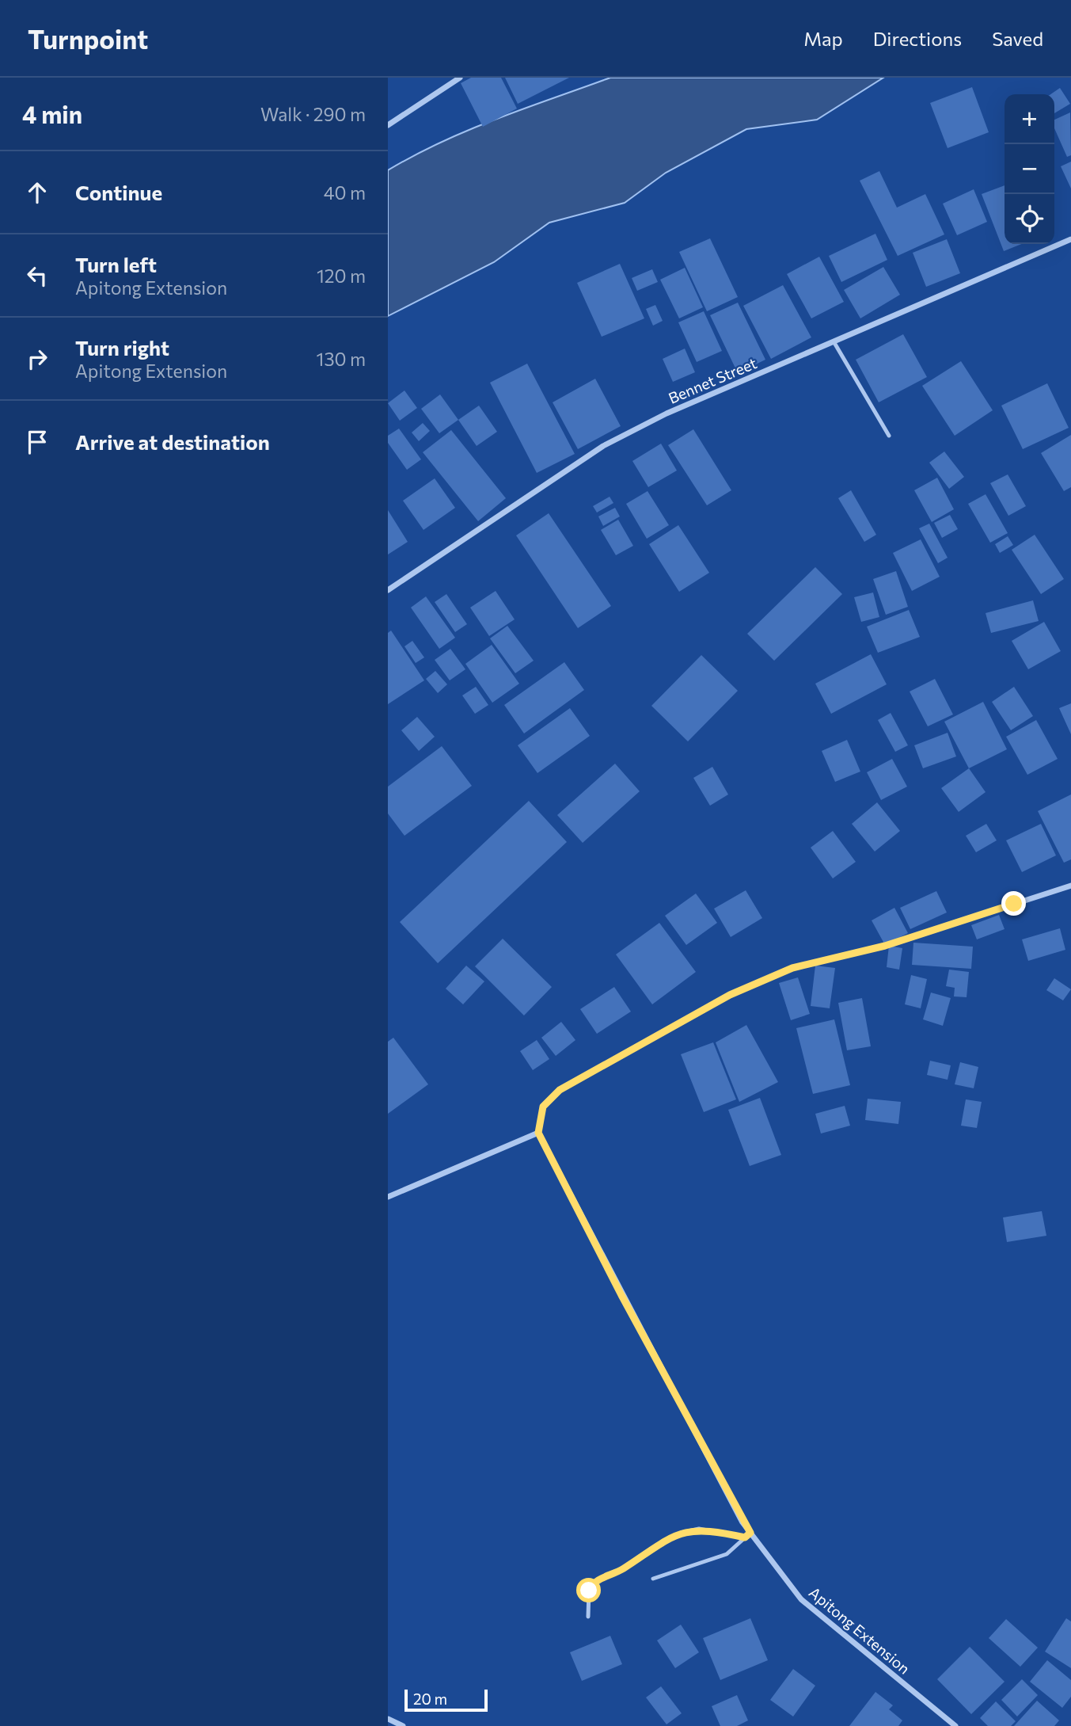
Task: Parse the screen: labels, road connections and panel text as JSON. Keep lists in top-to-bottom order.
{
  "streets": {
    "street": ["Bennet Street", "Apitong Extension"]
  },
  "scale_bar": "20 m",
  "page": {
    "header": "Turnpoint",
    "nav": ["Map", "Directions", "Saved"],
    "heading": ["4 min", "Walk · 290 m"],
    "map_buttons": ["+", "−"],
    "list": [
      ["Continue", "40 m"],
      ["Turn left", "Apitong Extension", "120 m"],
      ["Turn right", "Apitong Extension", "130 m"],
      "Arrive at destination"
    ],
    "scale": "20 m"
  }
}
